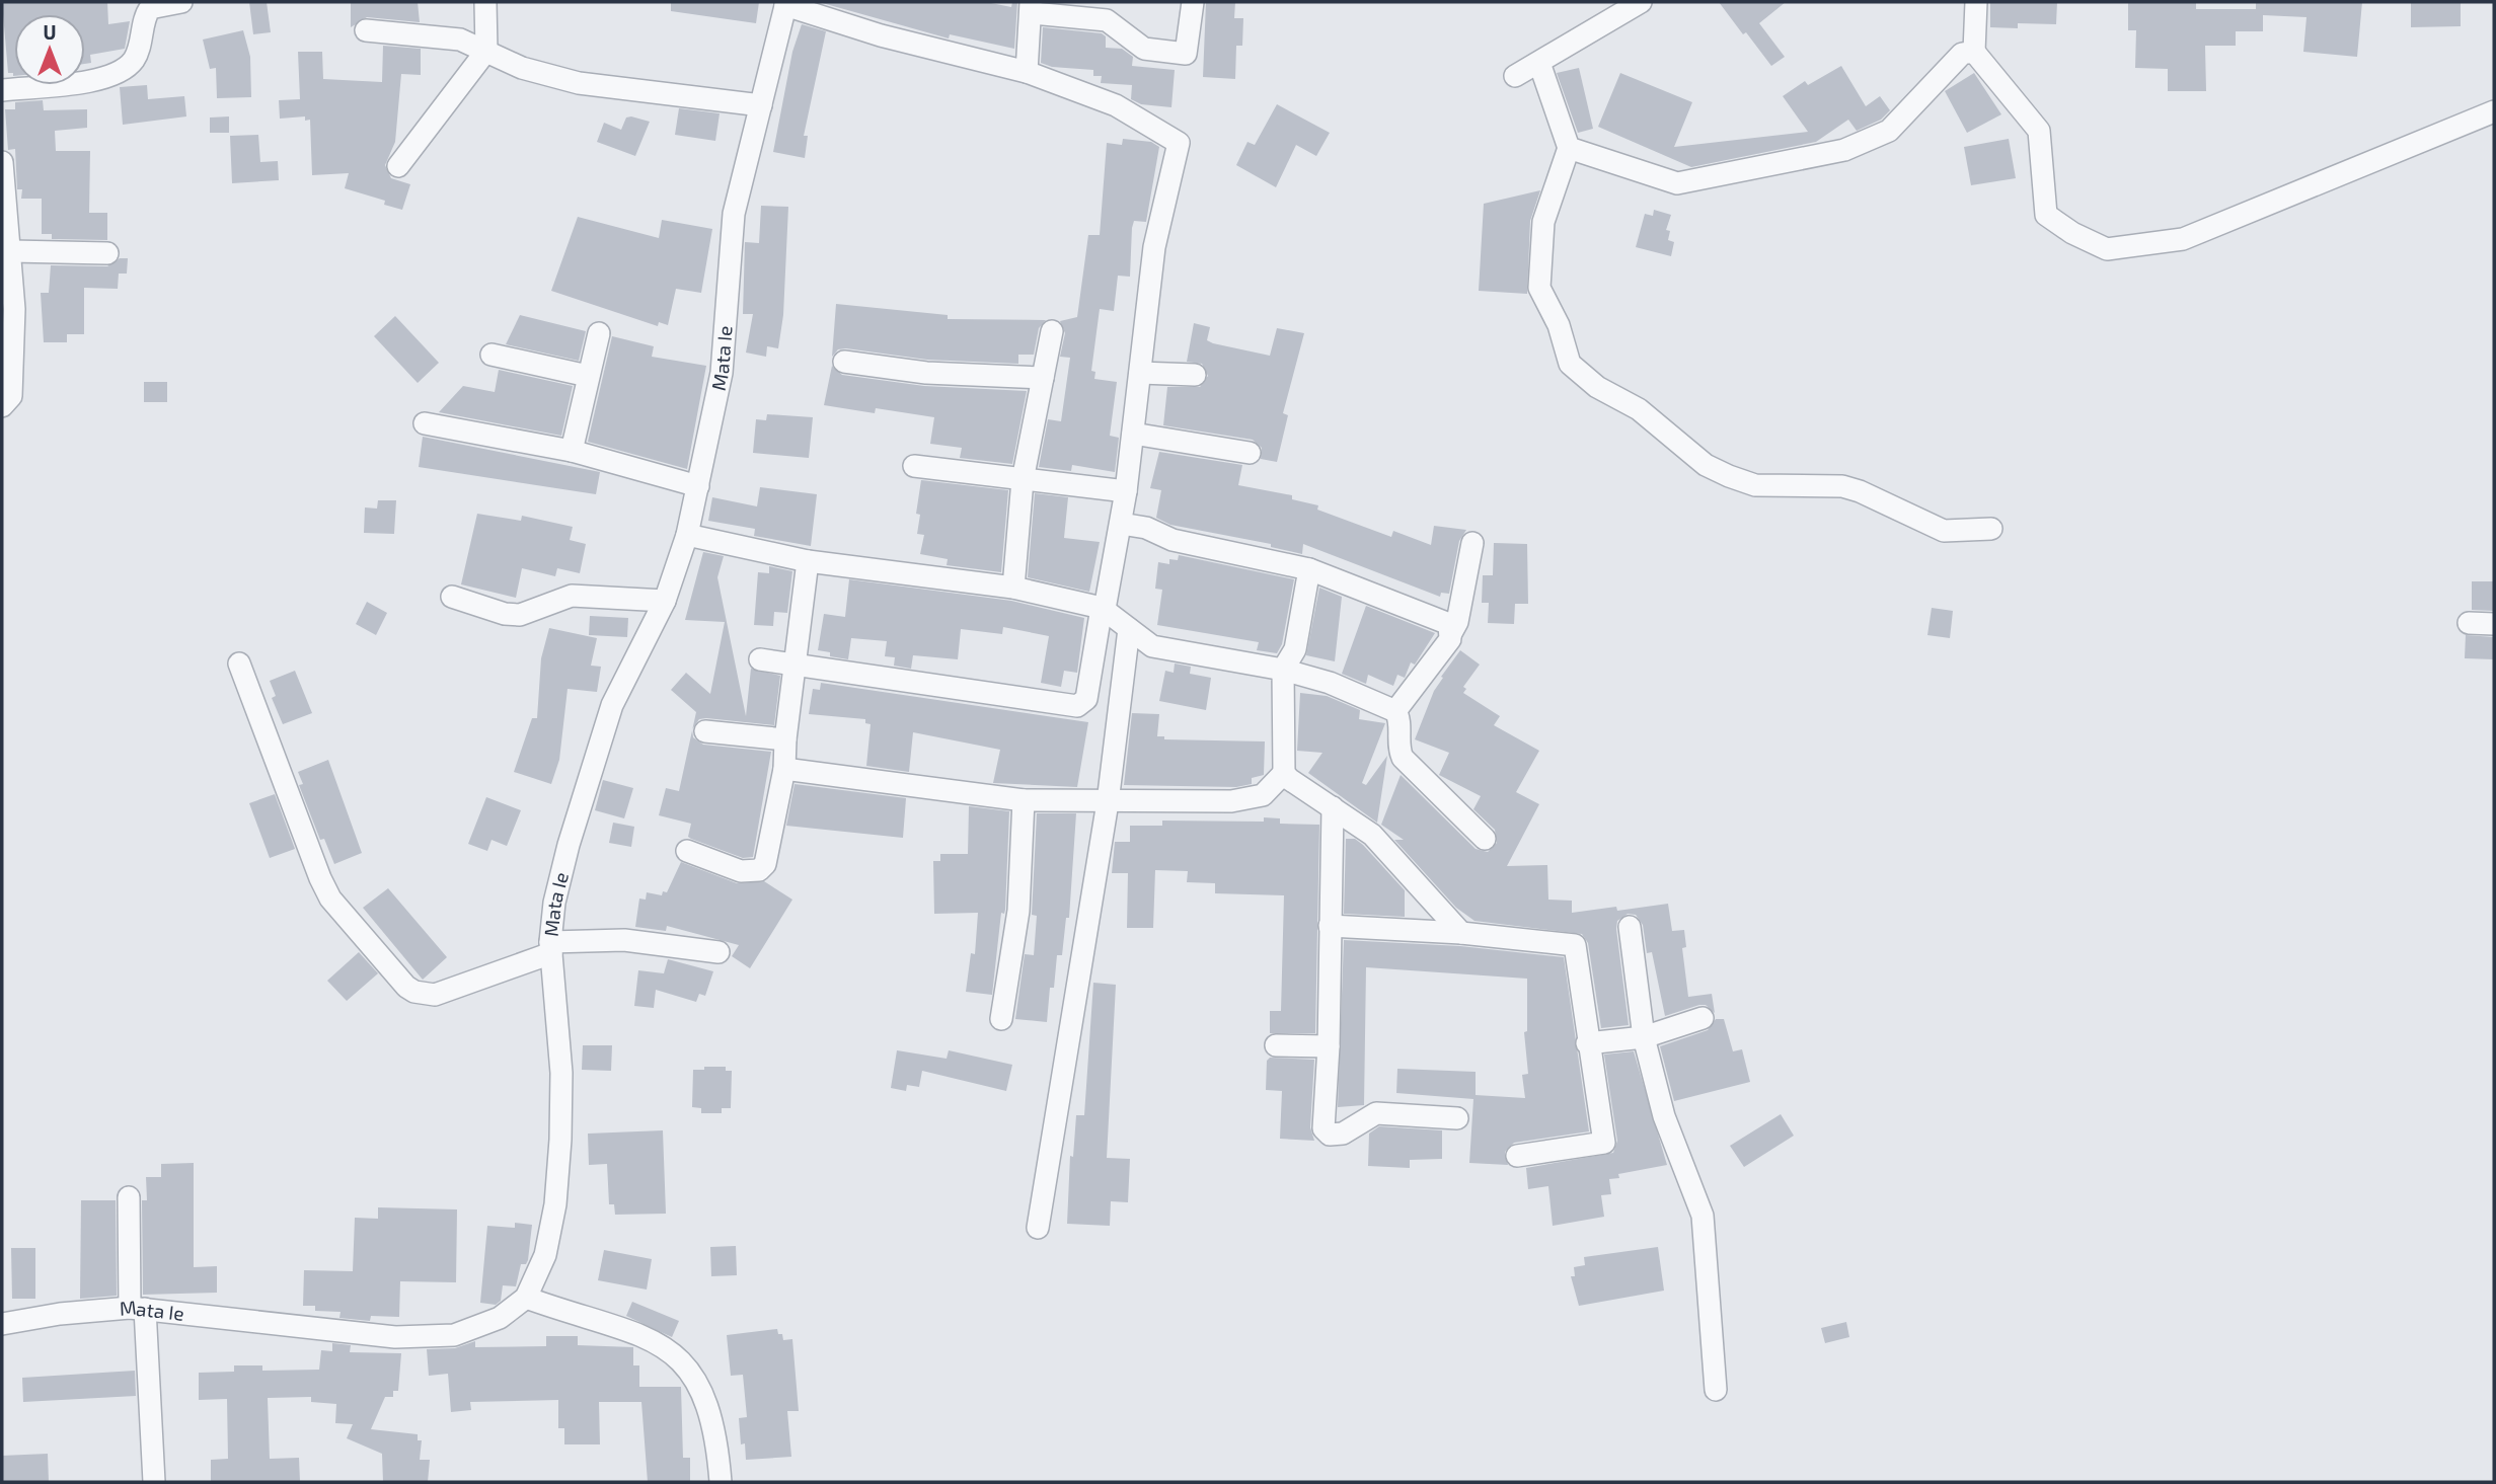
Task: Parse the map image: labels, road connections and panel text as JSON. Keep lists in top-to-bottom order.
{
  "streets": {
    "street": ["Mata Ie"]
  },
  "north": "top"
}
